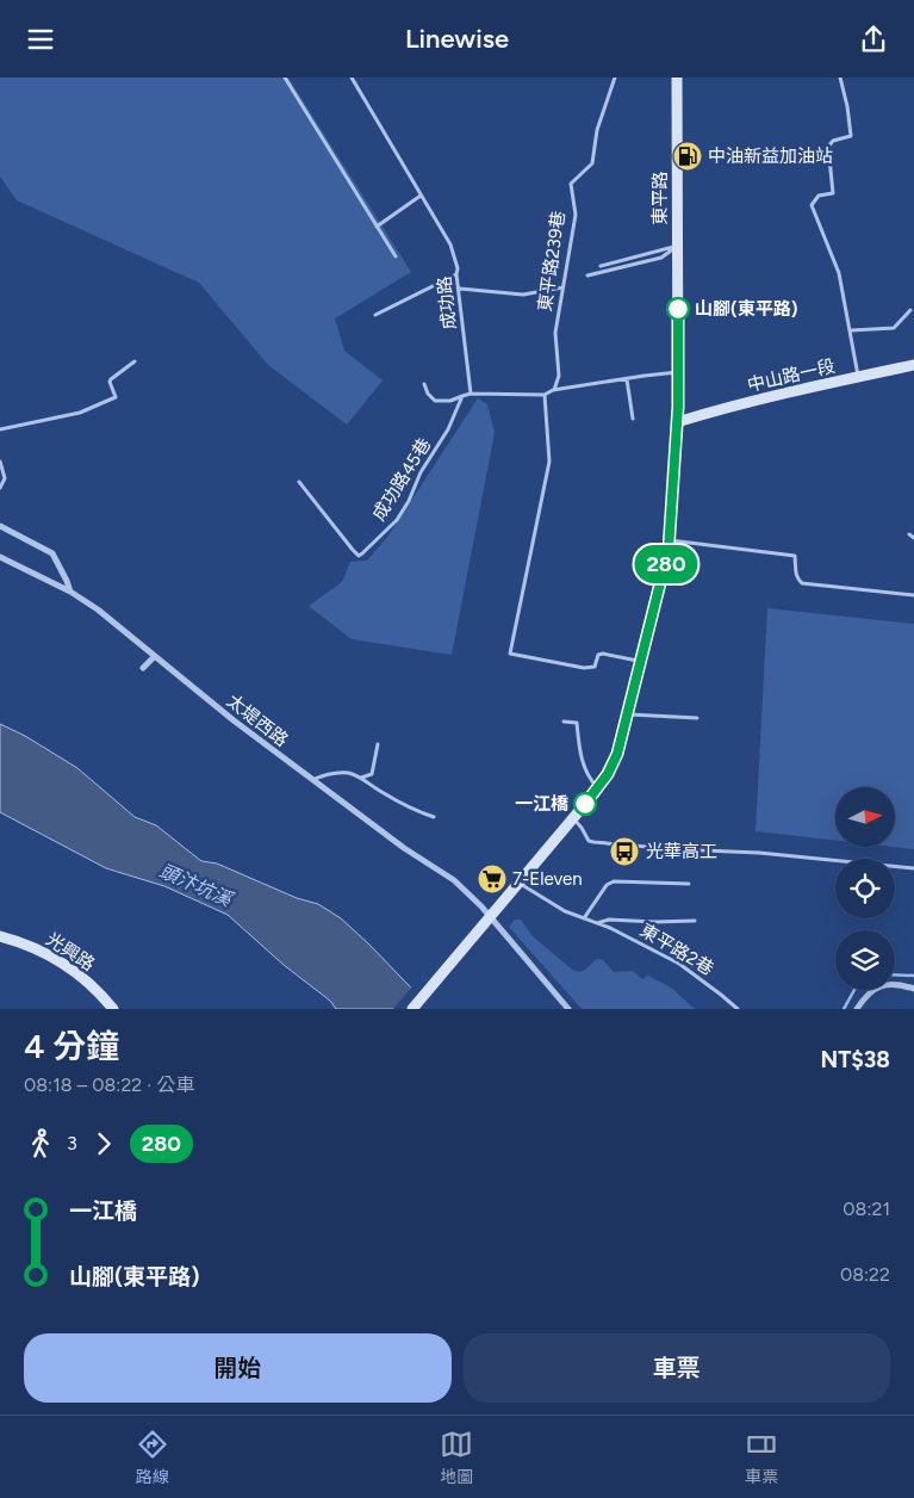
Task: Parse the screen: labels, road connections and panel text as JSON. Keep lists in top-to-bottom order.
{
  "streets": {
    "main road": ["東平路", "中山路一段", "光興路"],
    "street": ["太堤西路"],
    "lane": [
      "東平路239巷",
      "成功路",
      "成功路45巷",
      "東平路2巷"
    ]
  },
  "crossings": [
    ["東平路", "中山路一段"],
    ["東平路", "太堤西路"],
    ["東平路", "東平路2巷"]
  ],
  "water": ["頭汴坑溪"],
  "places": {
    "fuel station": ["中油新益加油站"],
    "other": ["山腳(東平路)", "一江橋"],
    "bus stop": ["光華高工"],
    "supermarket": ["7-Eleven"]
  },
  "lines": ["bus line 280"],
  "north": "right",
  "page": {
    "header": "Linewise",
    "on_map": "280",
    "heading": ["4 分鐘", "08:18 – 08:22 · 公車", "NT$38"],
    "legs": ["3", "280"],
    "list": [
      {
        "name": "一江橋",
        "value": "08:21"
      },
      {
        "name": "山腳(東平路)",
        "value": "08:22"
      }
    ],
    "buttons": ["開始", "車票"],
    "tabs": ["路線", "地圖", "車票"]
  }
}
